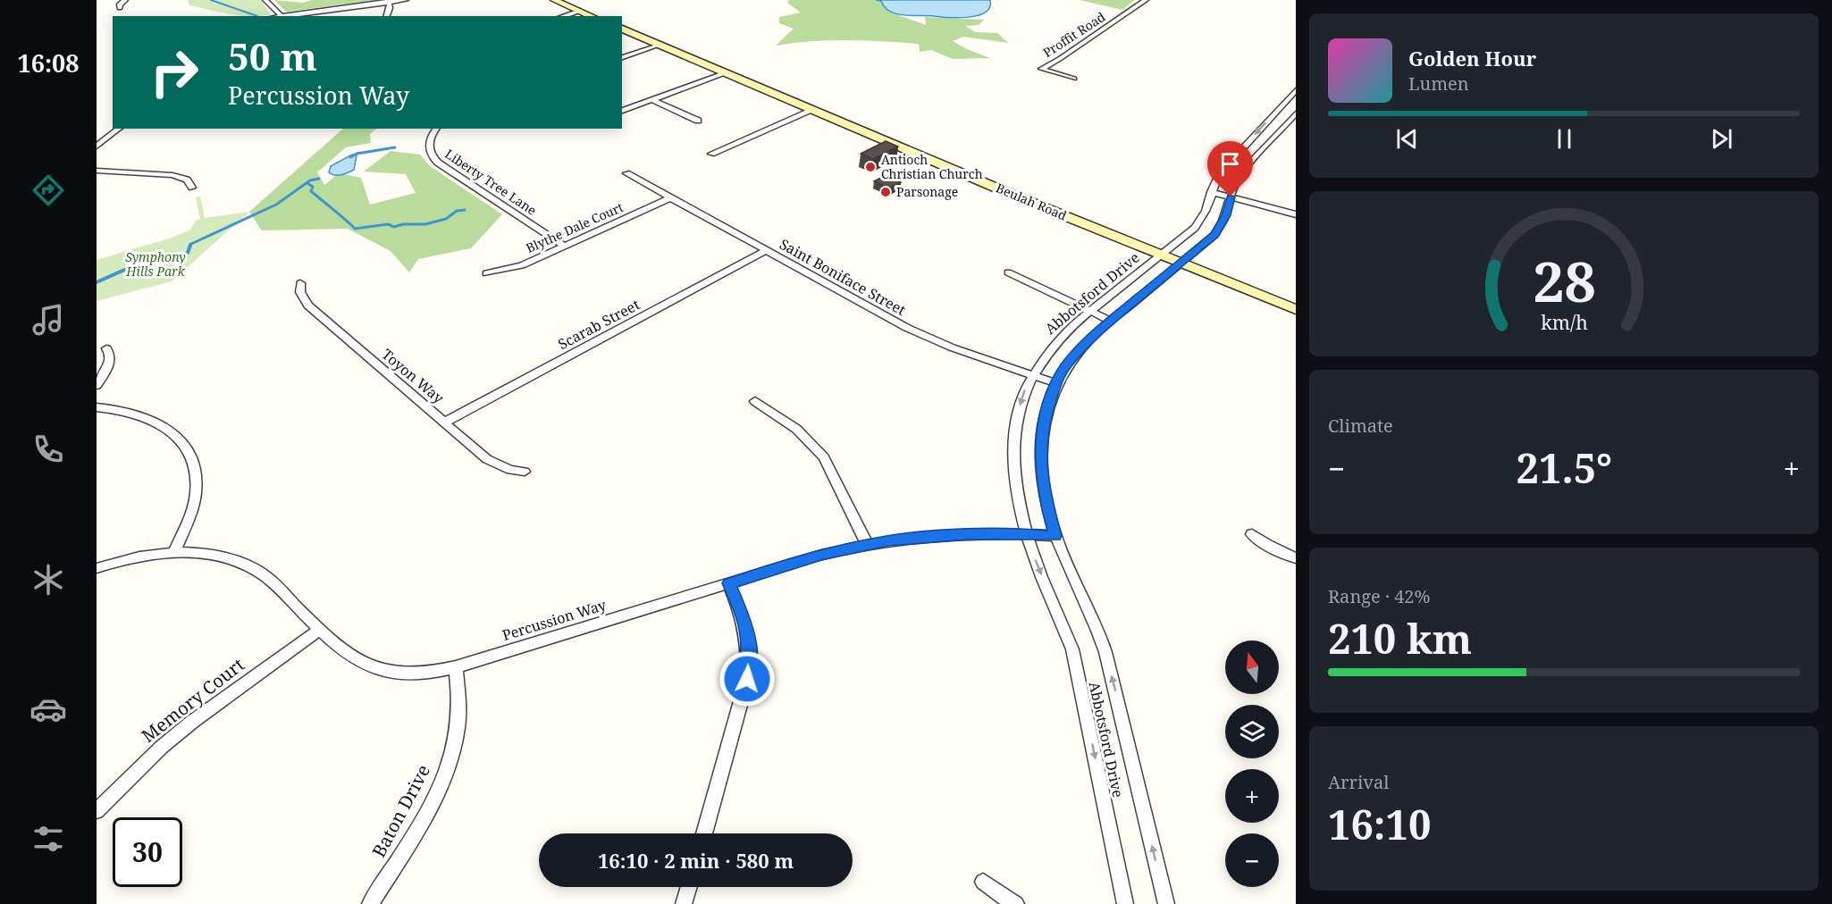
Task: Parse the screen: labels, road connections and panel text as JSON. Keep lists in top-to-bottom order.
{
  "streets": {
    "main road": ["Beulah Road"],
    "street": [
      "Proffit Road",
      "Liberty Tree Lane",
      "Blythe Dale Court",
      "Saint Boniface Street",
      "Abbotsford Drive",
      "Scarab Street",
      "Toyon Way",
      "Percussion Way",
      "Memory Court",
      "Baton Drive"
    ]
  },
  "crossings": [
    ["Liberty Tree Lane", "Blythe Dale Court"],
    ["Beulah Road", "Abbotsford Drive"],
    ["Blythe Dale Court", "Saint Boniface Street"],
    ["Saint Boniface Street", "Abbotsford Drive"],
    ["Saint Boniface Street", "Scarab Street"],
    ["Abbotsford Drive", "Percussion Way"],
    ["Scarab Street", "Toyon Way"],
    ["Percussion Way", "Memory Court"],
    ["Percussion Way", "Baton Drive"]
  ],
  "parks": ["Symphony Hills Park"],
  "places": ["Antioch Christian Church", "Parsonage"],
  "north": "top",
  "page": {
    "tabs": "16:08",
    "turn": ["50 m", "Percussion Way"],
    "song": ["Golden Hour", "Lumen"],
    "tile": [
      "Climate",
      ["Range · 42%", "210 km"],
      ["Arrival", "16:10"]
    ],
    "heat": ["−", "21.5°", "+"],
    "map_buttons": ["+", "−"],
    "limit": "30",
    "trip": "16:10 · 2 min · 580 m",
    "gauge": ["28", "km/h"]
  }
}
